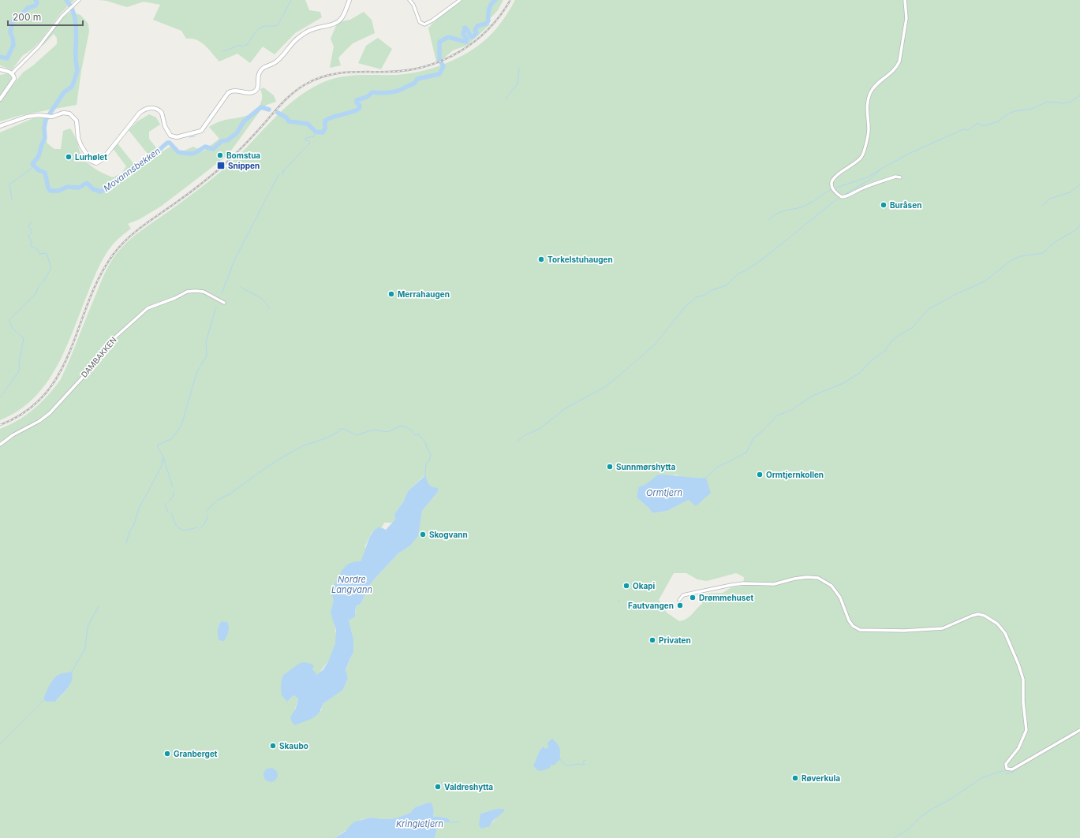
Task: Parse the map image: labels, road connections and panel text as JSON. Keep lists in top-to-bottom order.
{
  "streets": {
    "street": ["DAMBAKKEN"]
  },
  "water": [
    "Movannsbekken",
    "Ormtjern",
    "Nordre Langvann",
    "Kringletjern"
  ],
  "places": {
    "other": [
      "Bomstua",
      "Lurhølet",
      "Buråsen",
      "Torkelstuhaugen",
      "Merrahaugen",
      "Sunnmørshytta",
      "Ormtjernkollen",
      "Skogvann",
      "Okapi",
      "Drømmehuset",
      "Fautvangen",
      "Privaten",
      "Skaubo",
      "Granberget",
      "Røverkula",
      "Valdreshytta"
    ],
    "transit": ["Snippen"]
  },
  "scale_bar": "200 m"
}
